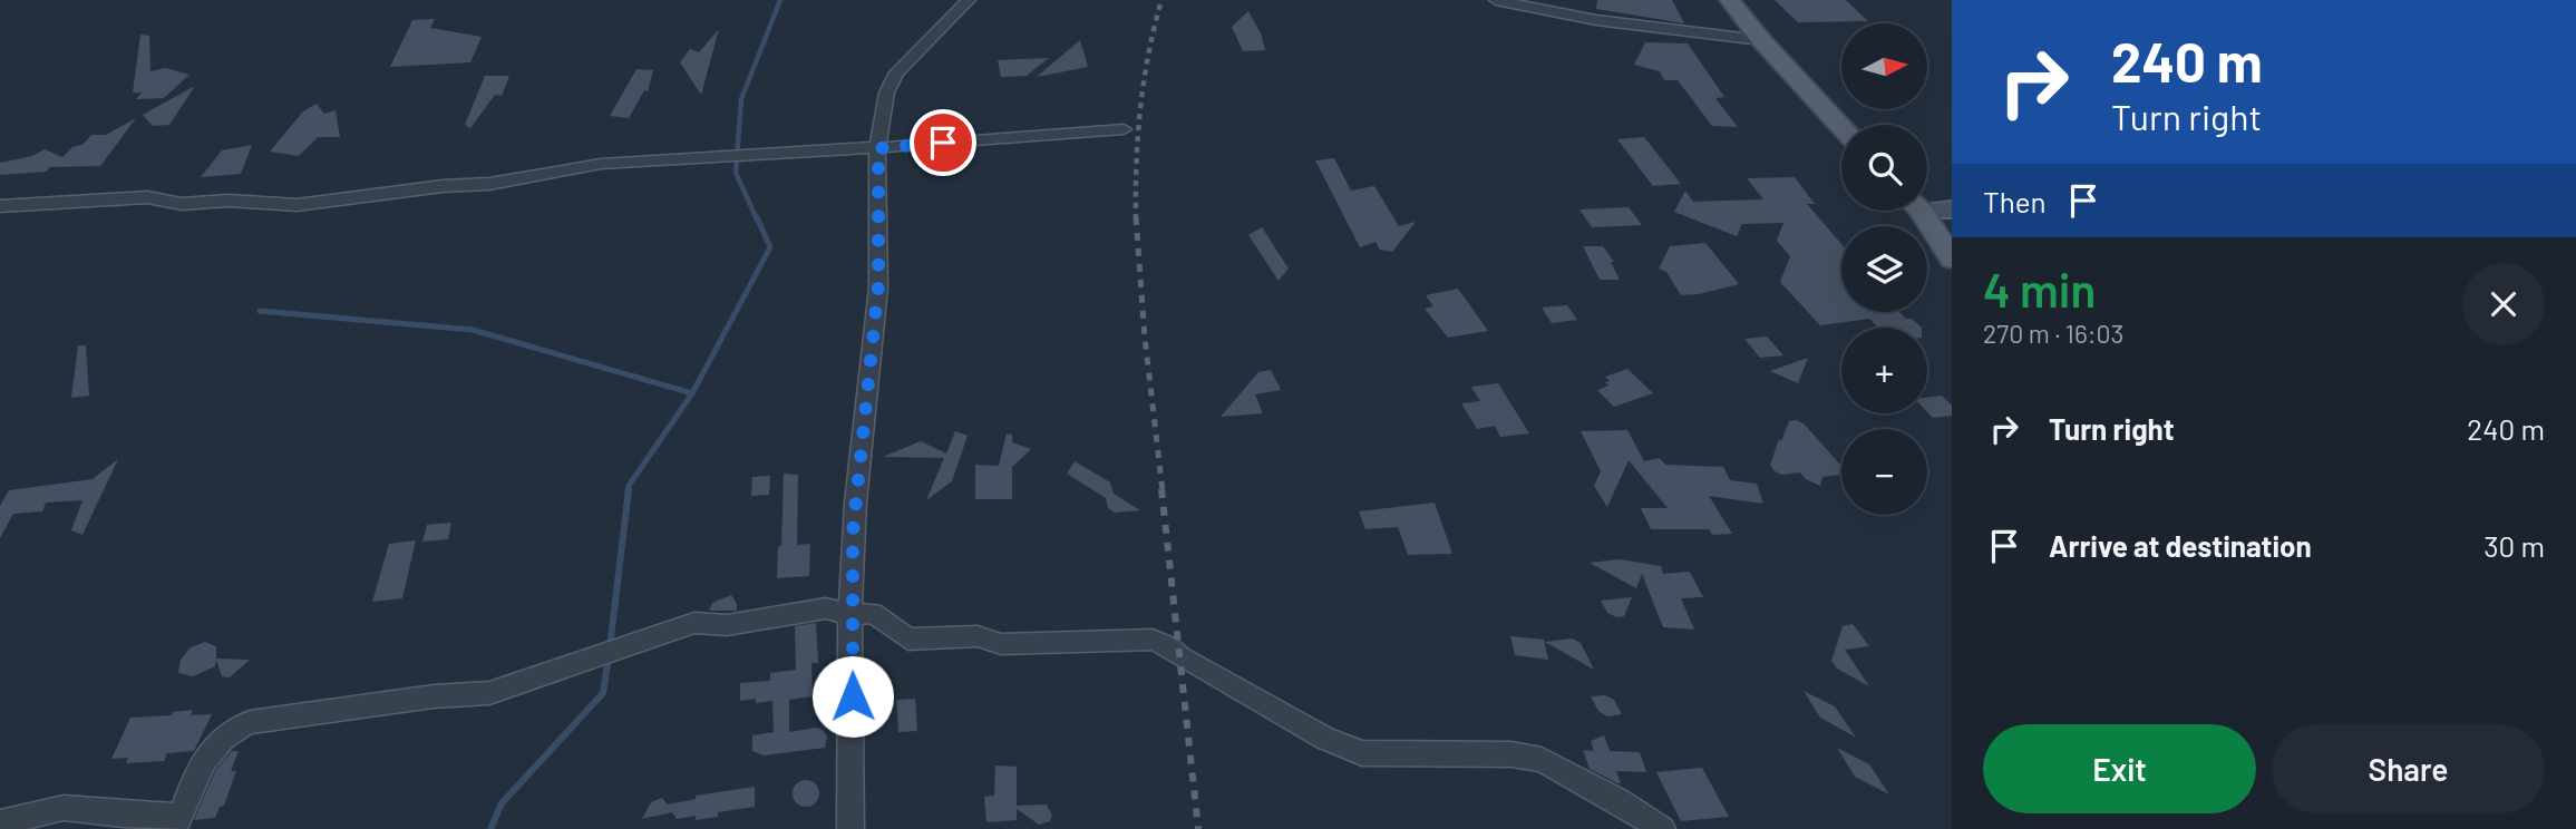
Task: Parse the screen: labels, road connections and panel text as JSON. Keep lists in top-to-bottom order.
{
  "north": "right",
  "page": {
    "turn": ["240 m", "Turn right"],
    "map_buttons": ["+", "−"],
    "then": "Then",
    "heading": ["4 min", "270 m · 16:03"],
    "list": [
      {
        "name": "Turn right",
        "value": "240 m"
      },
      {
        "name": "Arrive at destination",
        "value": "30 m"
      }
    ],
    "buttons": ["Exit", "Share"]
  }
}
